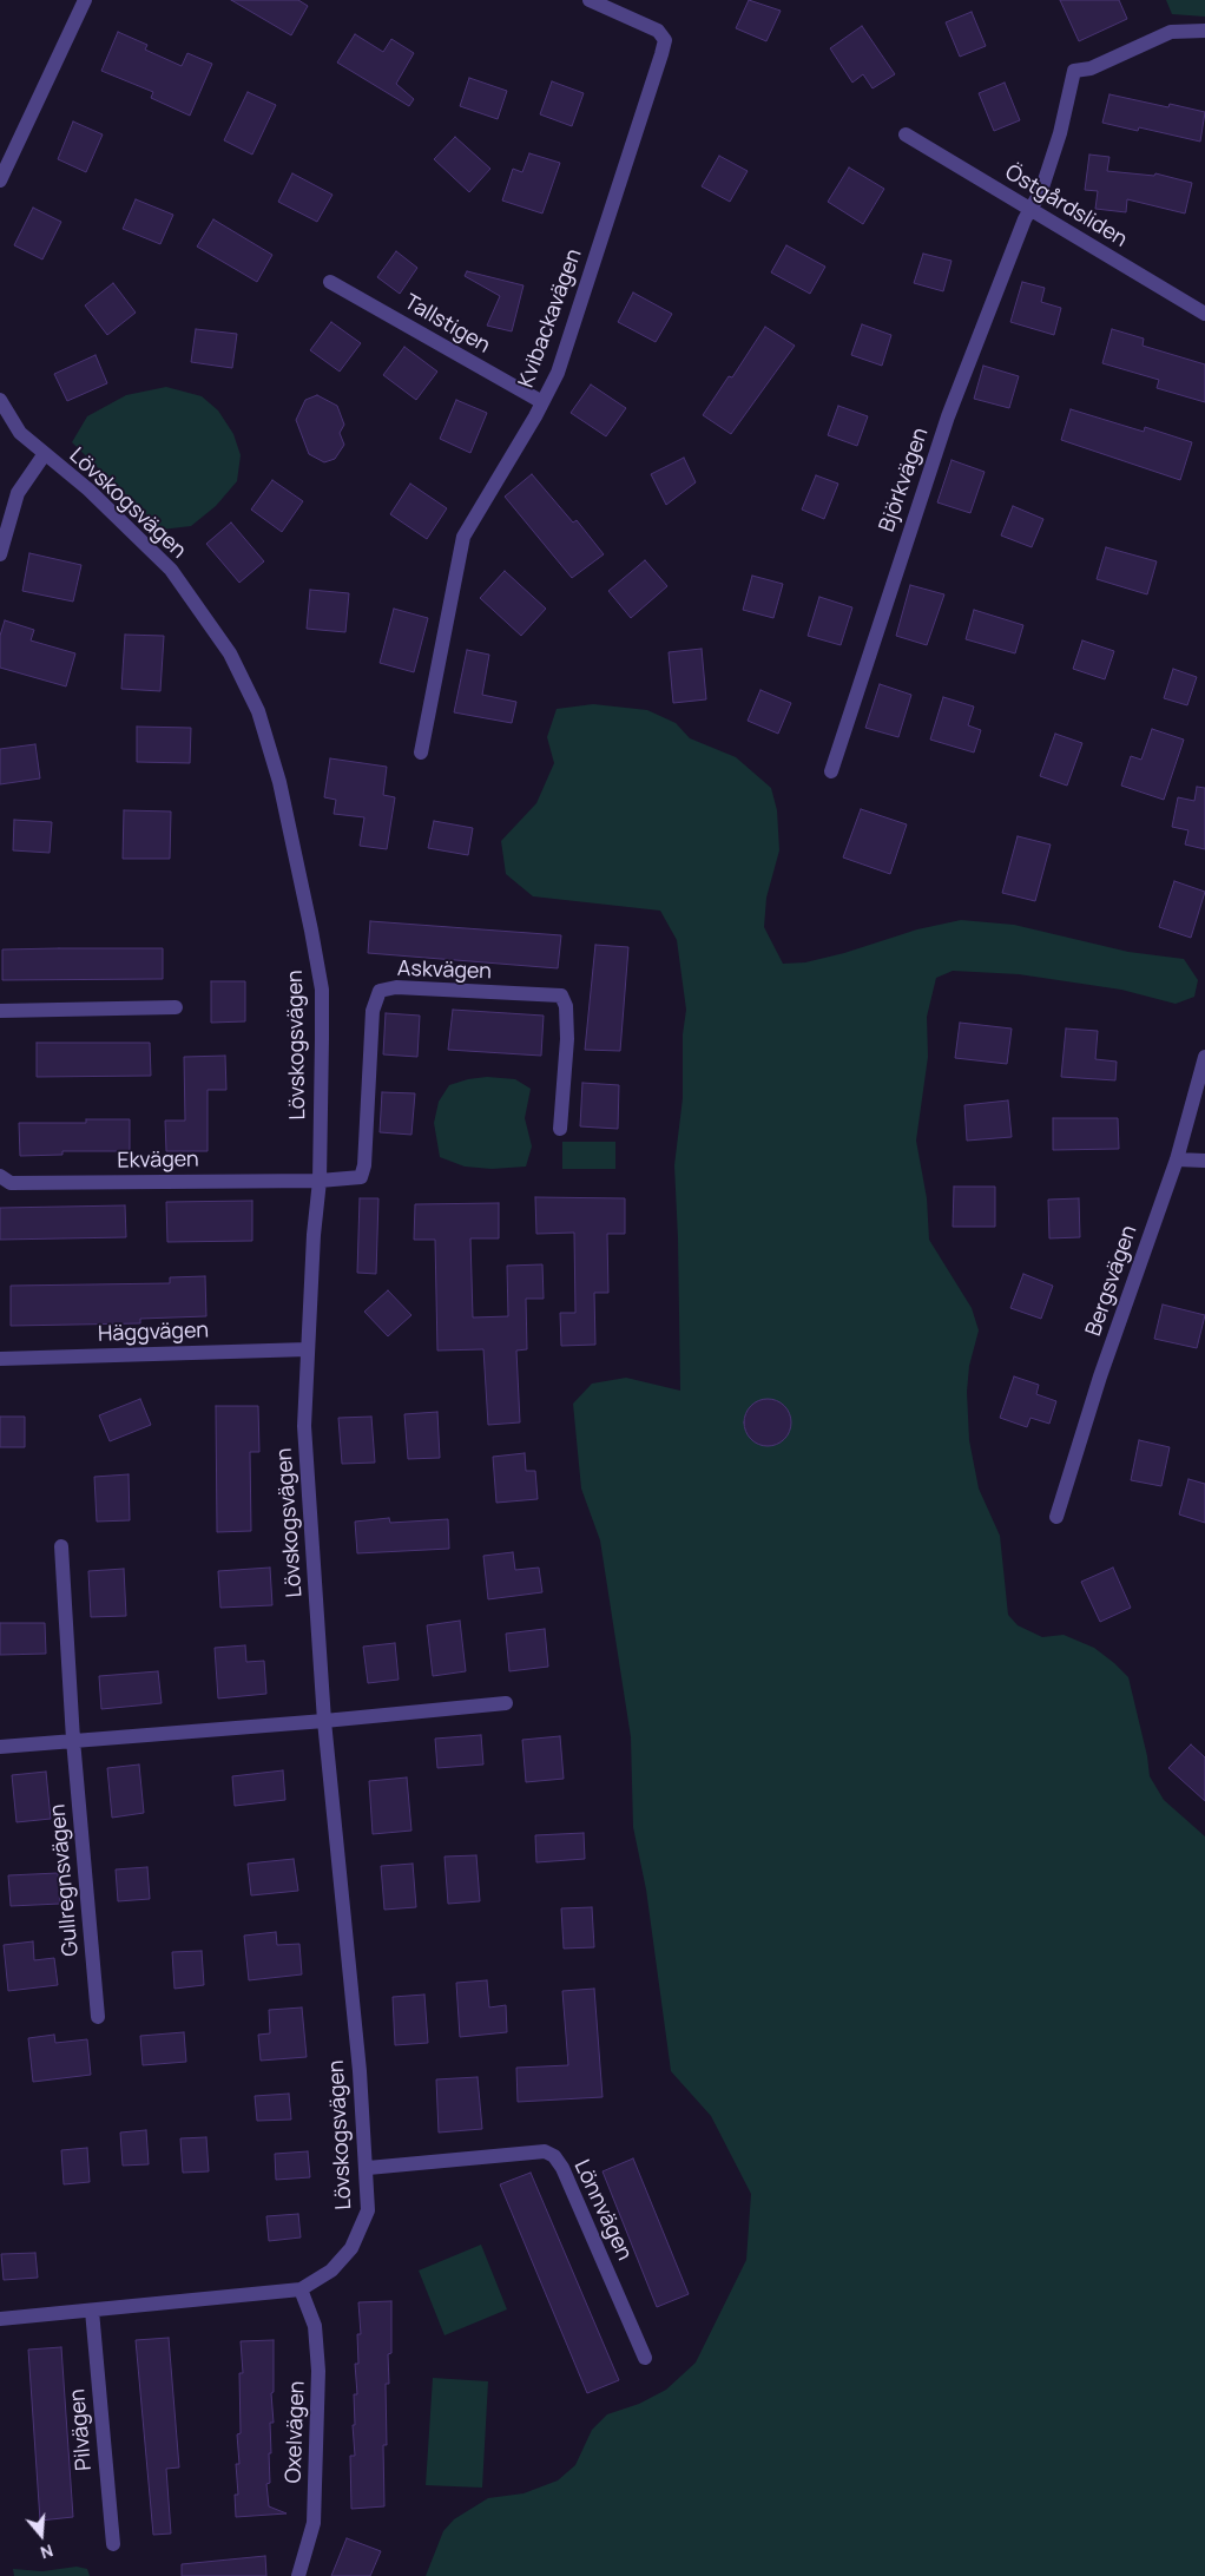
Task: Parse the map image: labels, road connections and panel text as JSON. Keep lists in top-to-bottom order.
{
  "streets": {
    "street": [
      "Östgårdsliden",
      "Kvibackavägen",
      "Tallstigen",
      "Björkvägen",
      "Lövskogsvägen",
      "Askvägen",
      "Ekvägen",
      "Bergsvägen",
      "Häggvägen",
      "Gullregnsvägen",
      "Lönnvägen",
      "Pilvägen",
      "Oxelvägen"
    ]
  },
  "crossings": [
    ["Östgårdsliden", "Björkvägen"],
    ["Kvibackavägen", "Tallstigen"],
    ["Lövskogsvägen", "Ekvägen"],
    ["Lövskogsvägen", "Häggvägen"],
    ["Lövskogsvägen", "Lönnvägen"],
    ["Lövskogsvägen", "Pilvägen"],
    ["Lövskogsvägen", "Oxelvägen"],
    ["Askvägen", "Ekvägen"]
  ],
  "north": "bottom"
}
